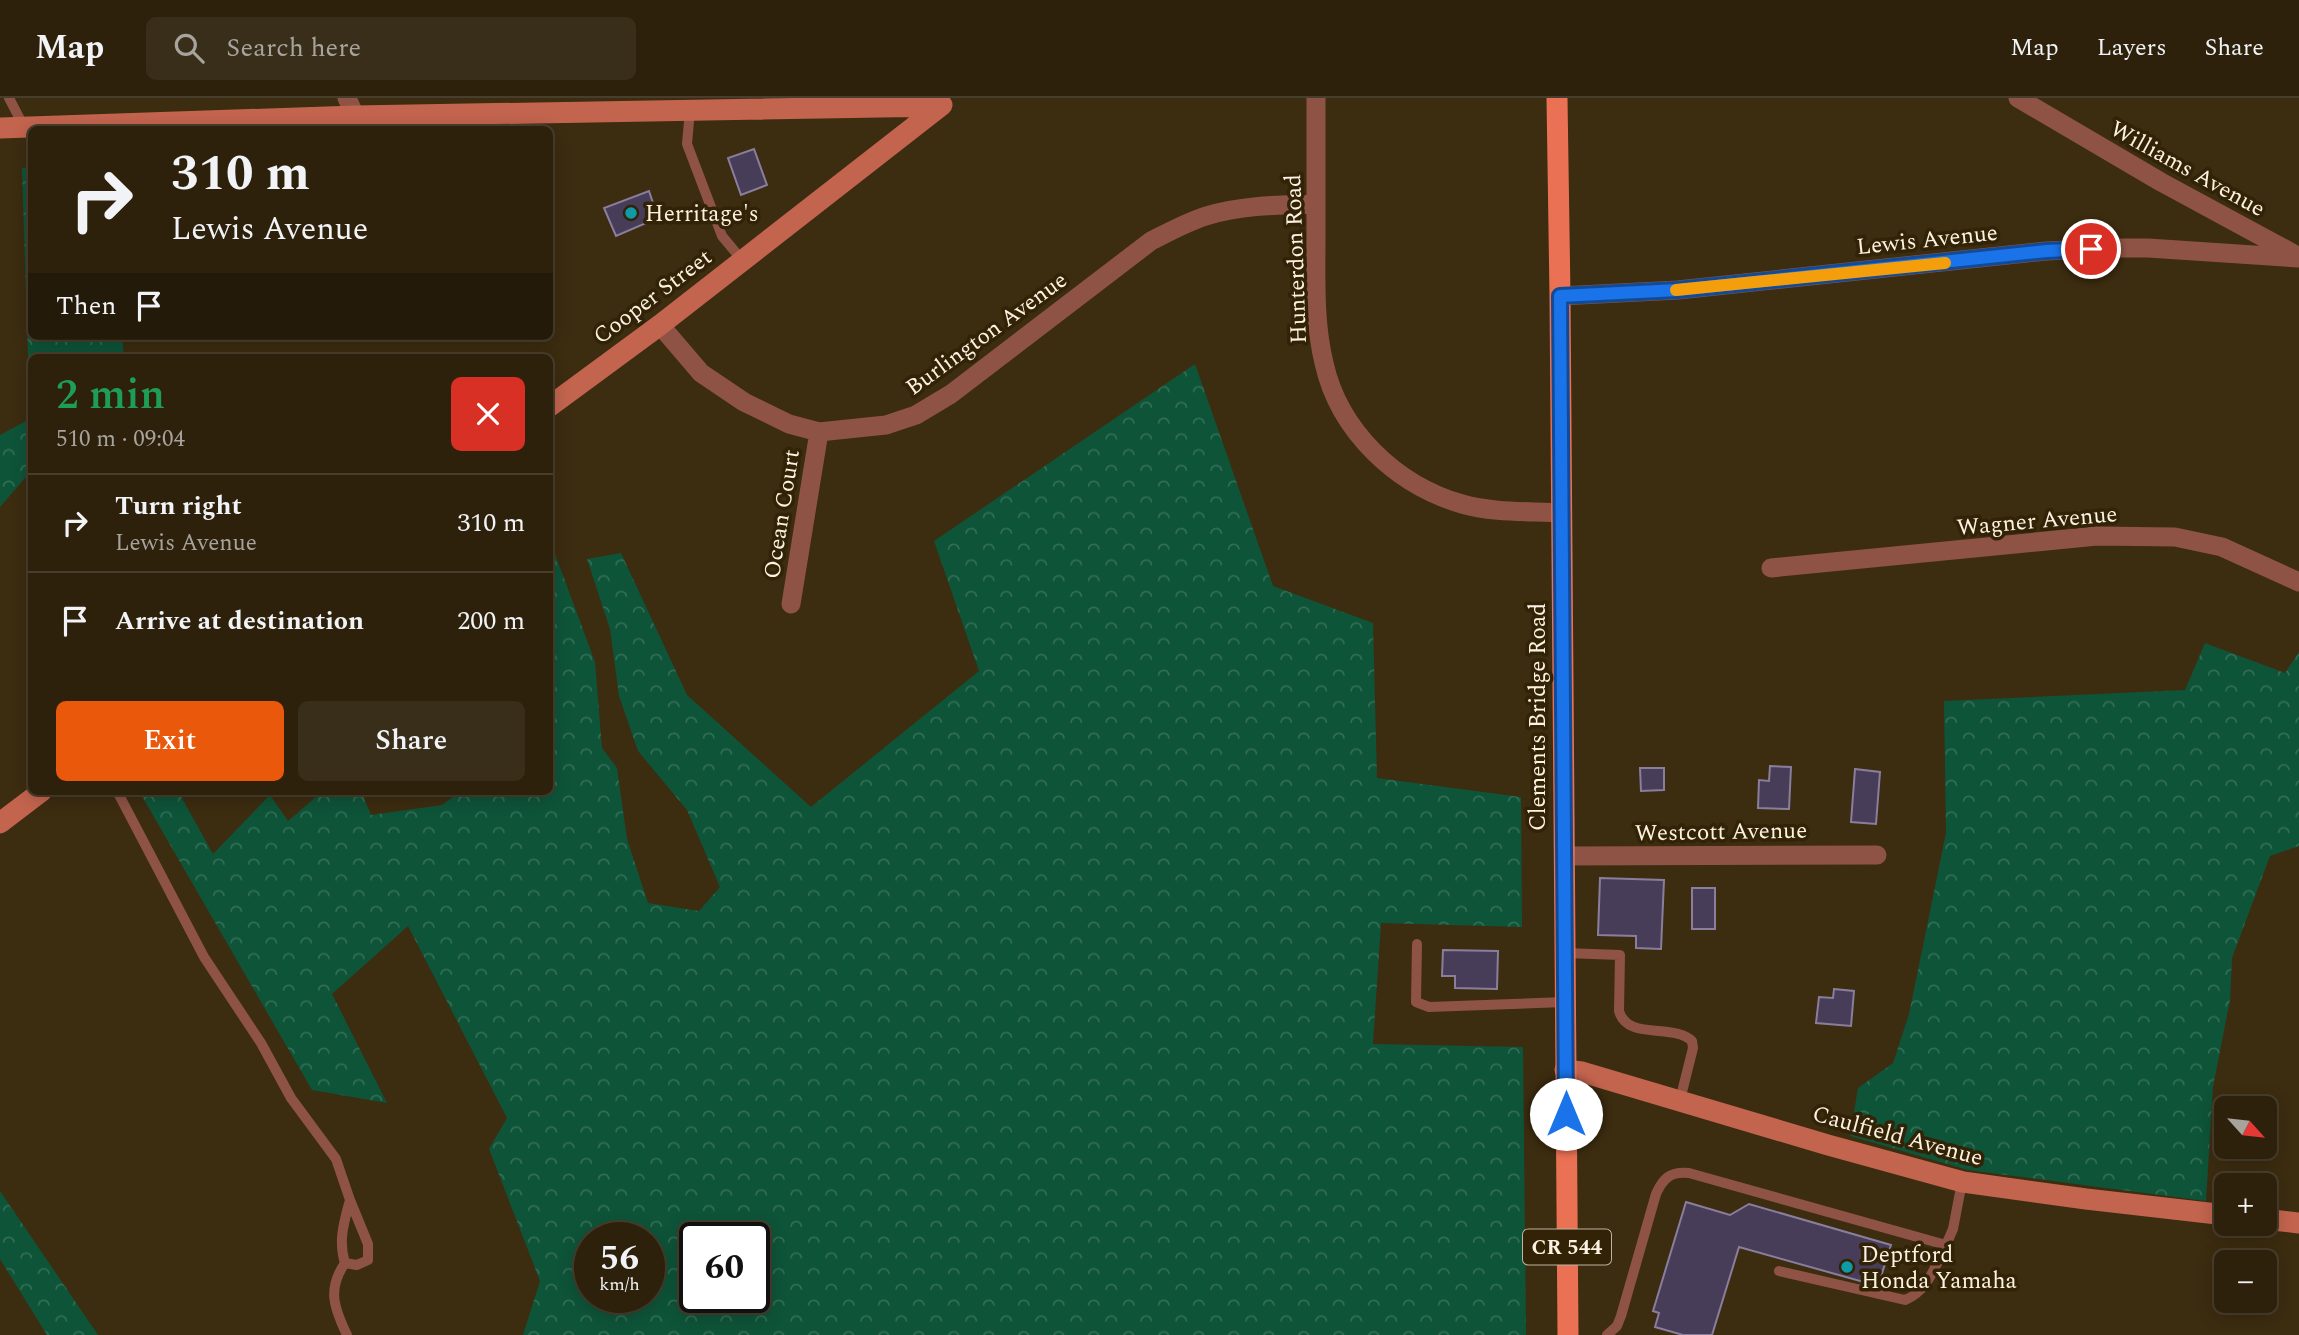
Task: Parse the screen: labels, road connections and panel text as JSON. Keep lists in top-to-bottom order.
{
  "streets": {
    "main road": [
      "Cooper Street",
      "Clements Bridge Road",
      "Caulfield Avenue",
      "CR 544"
    ],
    "street": [
      "Williams Avenue",
      "Lewis Avenue",
      "Hunterdon Road",
      "Burlington Avenue",
      "Ocean Court",
      "Wagner Avenue",
      "Westcott Avenue"
    ]
  },
  "crossings": [
    ["Williams Avenue", "Lewis Avenue"],
    ["Lewis Avenue", "Clements Bridge Road"],
    ["Hunterdon Road", "Burlington Avenue"],
    ["Hunterdon Road", "Clements Bridge Road"],
    ["Cooper Street", "Burlington Avenue"],
    ["Burlington Avenue", "Ocean Court"],
    ["Clements Bridge Road", "Westcott Avenue"],
    ["Clements Bridge Road", "Caulfield Avenue"]
  ],
  "places": ["Herritage's", "Deptford Honda Yamaha"],
  "north": "bottom right",
  "page": {
    "header": "Map",
    "search": "Search here",
    "nav": ["Map", "Layers", "Share"],
    "turn": ["310 m", "Lewis Avenue"],
    "then": "Then",
    "heading": ["2 min", "510 m · 09:04"],
    "list": [
      {
        "name": "Turn right",
        "note": "Lewis Avenue",
        "value": "310 m"
      },
      {
        "name": "Arrive at destination",
        "value": "200 m"
      }
    ],
    "buttons": ["Exit", "Share"],
    "map_buttons": ["+", "−"],
    "speed": "56 km/h",
    "limit": "60"
  }
}
